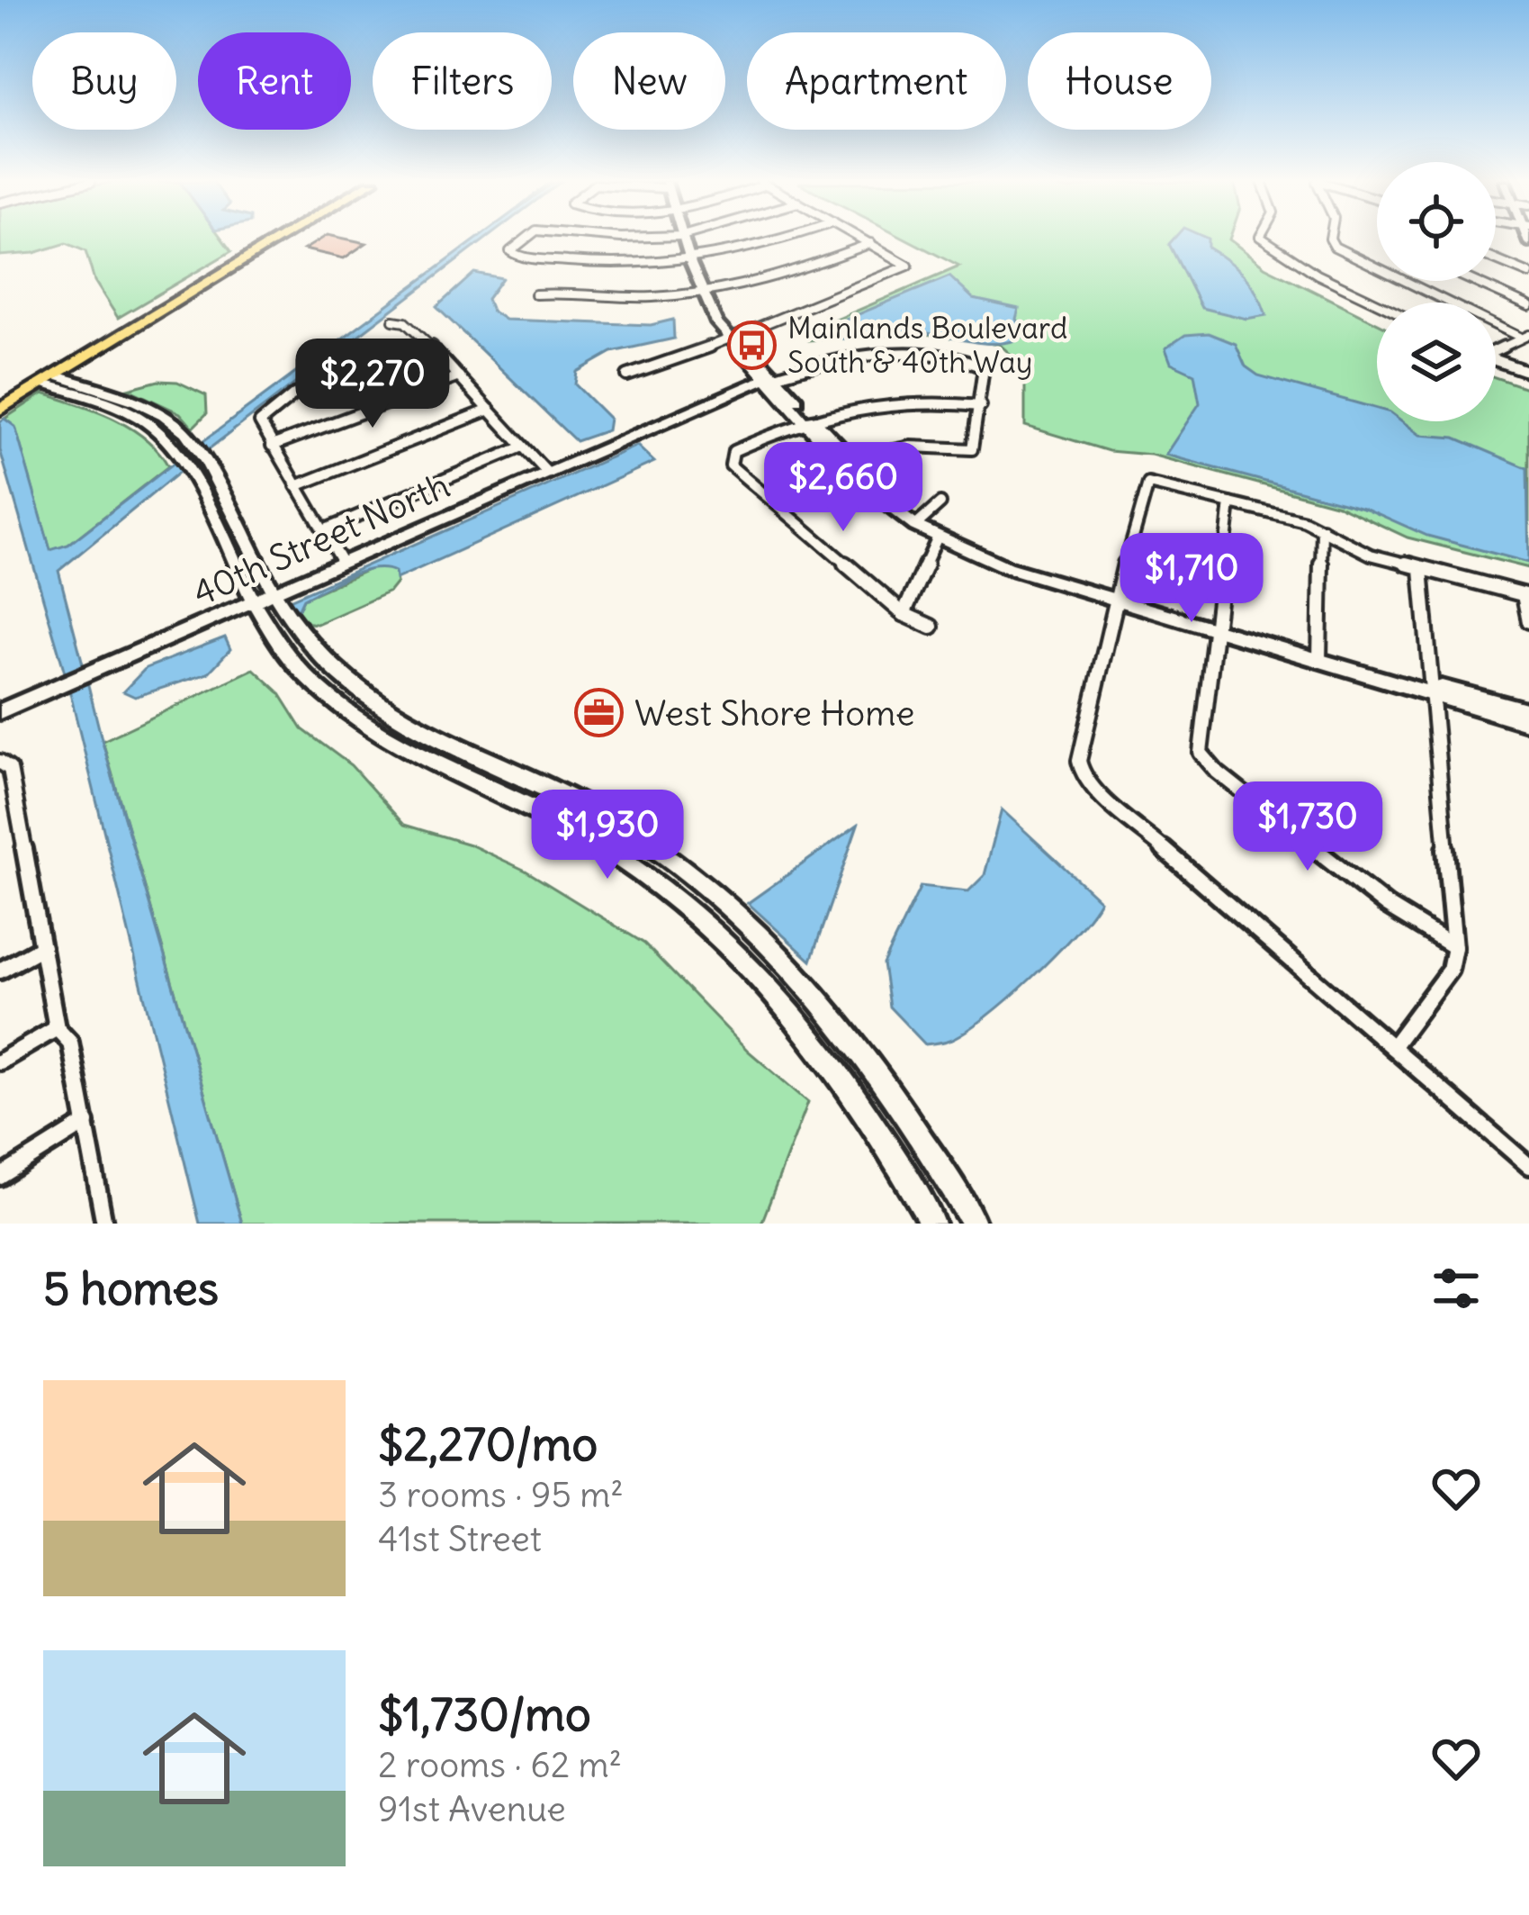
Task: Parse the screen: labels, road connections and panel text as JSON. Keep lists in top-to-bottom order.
{
  "streets": {
    "street": ["40th Street North"]
  },
  "places": {
    "bus stop": ["Mainlands Boulevard South & 40th Way"],
    "office": ["West Shore Home"]
  },
  "page": {
    "chip": [
      "Buy",
      "Rent",
      "Filters",
      "New",
      "Apartment",
      "House"
    ],
    "price": [
      "$2,270",
      "$2,660",
      "$1,710",
      "$1,730",
      "$1,930"
    ],
    "heading": "5 homes",
    "list": [
      {
        "name": "$2,270/mo",
        "note": "3 rooms · 95 m² · 41st Street"
      },
      {
        "name": "$1,730/mo",
        "note": "2 rooms · 62 m² · 91st Avenue"
      }
    ]
  }
}
